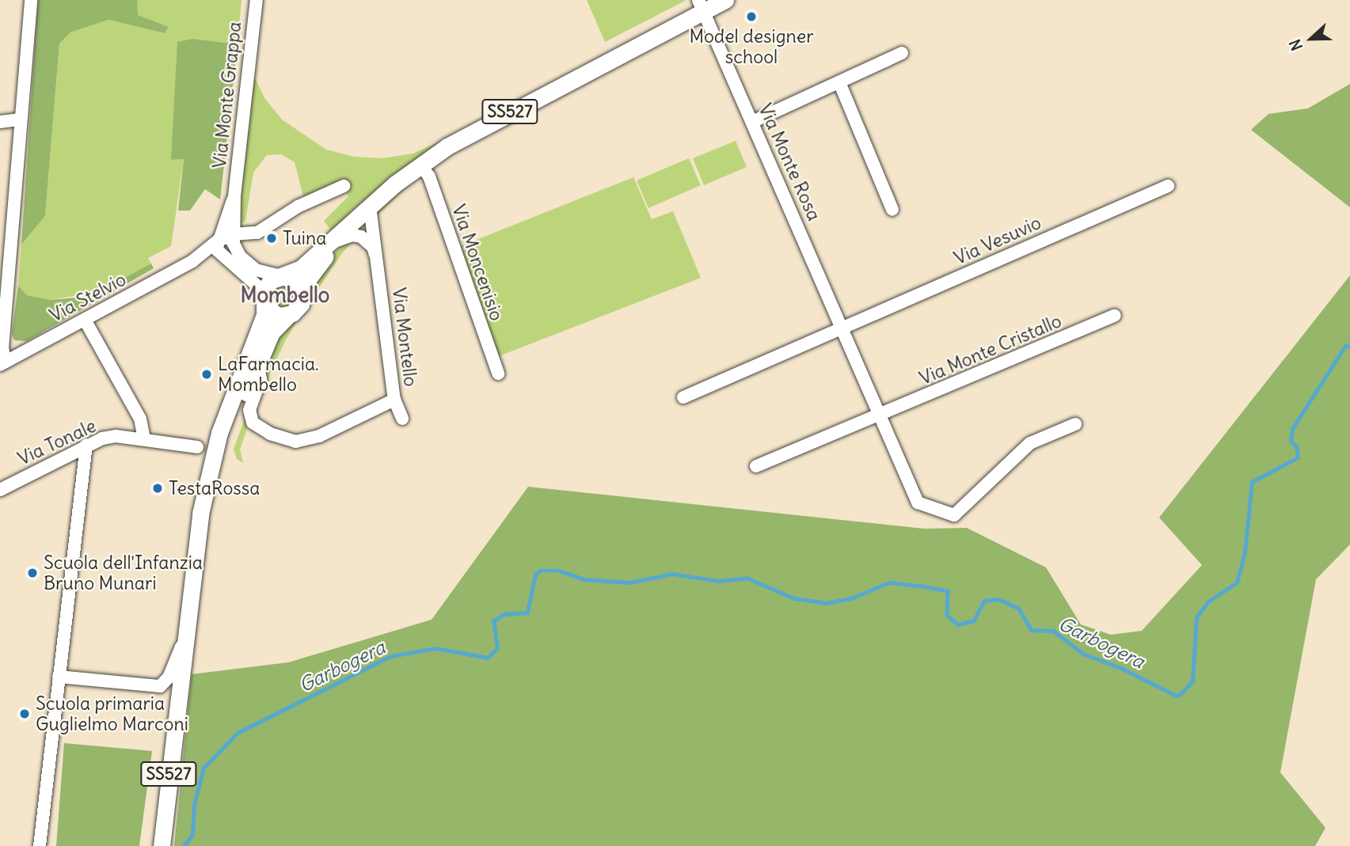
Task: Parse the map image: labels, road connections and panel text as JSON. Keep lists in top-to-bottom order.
{
  "streets": {
    "main road": ["SS527"],
    "street": [
      "Via Monte Grappa",
      "Via Monte Rosa",
      "Via Vesuvio",
      "Via Moncenisio",
      "Via Stelvio",
      "Via Montello",
      "Via Monte Cristallo",
      "Via Tonale"
    ]
  },
  "crossings": [
    ["Via Monte Grappa", "Via Stelvio"],
    ["SS527", "Via Monte Rosa"],
    ["SS527", "Via Moncenisio"],
    ["SS527", "Via Montello"],
    ["Via Monte Rosa", "Via Vesuvio"],
    ["Via Monte Rosa", "Via Monte Cristallo"]
  ],
  "districts": ["Mombello"],
  "water": ["Garbogera"],
  "places": [
    "Model designer school",
    "Tuina",
    "LaFarmacia. Mombello",
    "TestaRossa",
    "Scuola dell'Infanzia Bruno Munari",
    "Scuola primaria Guglielmo Marconi"
  ],
  "north": "left"
}
